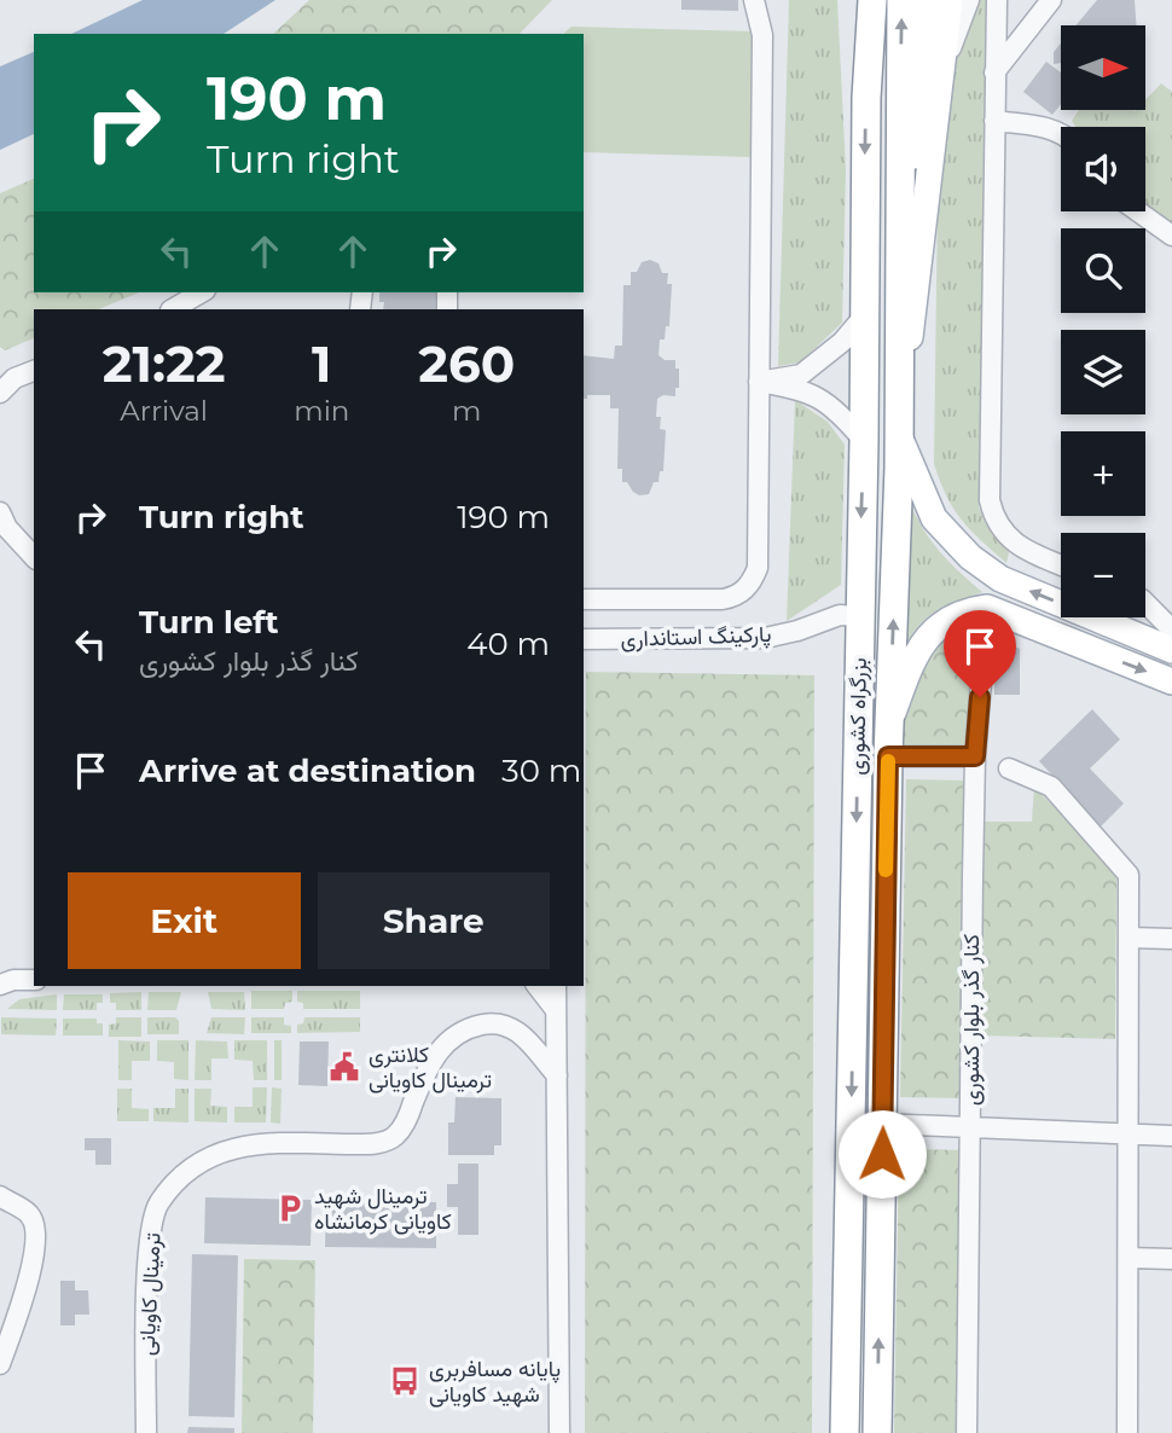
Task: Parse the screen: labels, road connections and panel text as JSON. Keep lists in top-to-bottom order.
{
  "streets": {
    "highway": ["بزرگراه کشوری"],
    "street": ["پارکینگ استانداری", "کنار گذر بلوار کشوری", "ترمینال کاویانی"]
  },
  "crossings": [
    ["پارکینگ استانداری", "بزرگراه کشوری"]
  ],
  "places": {
    "public building": ["کلانتری ترمینال کاویانی"],
    "parking": ["ترمینال شهید کاویانی کرمانشاه"],
    "bus stop": ["پايانه مسافربری شهید کاویانی"]
  },
  "north": "right",
  "page": {
    "map_buttons": ["+", "−"],
    "turn": ["190 m", "Turn right"],
    "eta": [
      "21:22",
      "Arrival",
      "1",
      "min",
      "260",
      "m"
    ],
    "list": [
      {
        "name": "Turn right",
        "value": "190 m"
      },
      {
        "name": "Turn left",
        "note": "کنار گذر بلوار کشوری",
        "value": "40 m"
      },
      {
        "name": "Arrive at destination",
        "value": "30 m"
      }
    ],
    "buttons": ["Exit", "Share"]
  }
}
